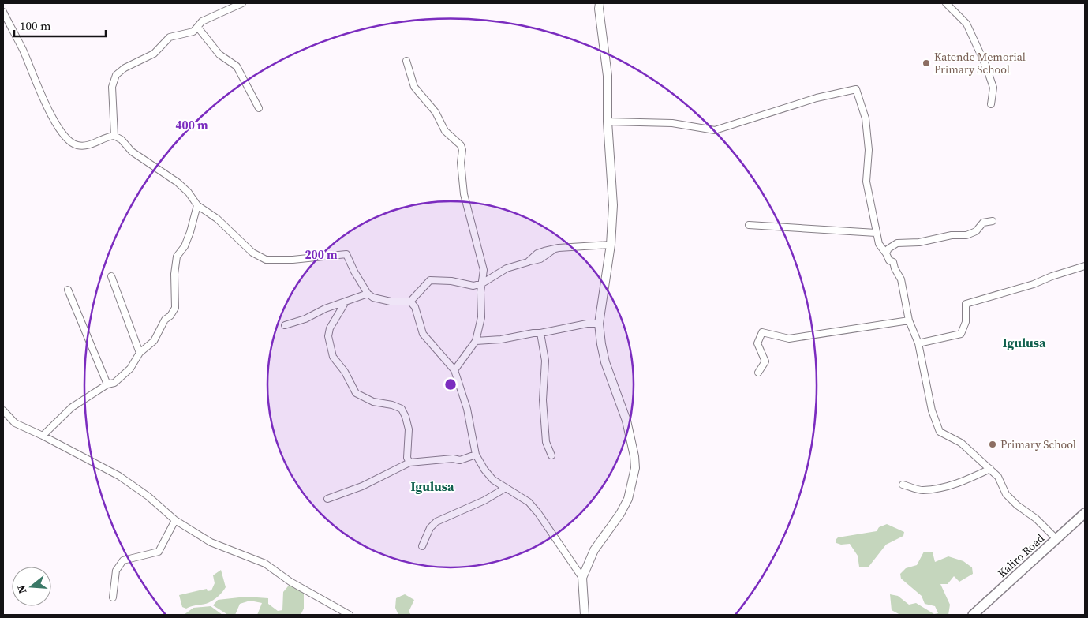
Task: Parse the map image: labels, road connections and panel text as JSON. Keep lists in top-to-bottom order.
{
  "streets": {
    "main road": ["Kaliro Road"]
  },
  "districts": ["Igulusa", "Igulusa"],
  "places": ["Katende Memorial Primary School", "Primary School"],
  "scale_bar": "100 m",
  "north": "left",
  "rings": ["400 m", "200 m"]
}
